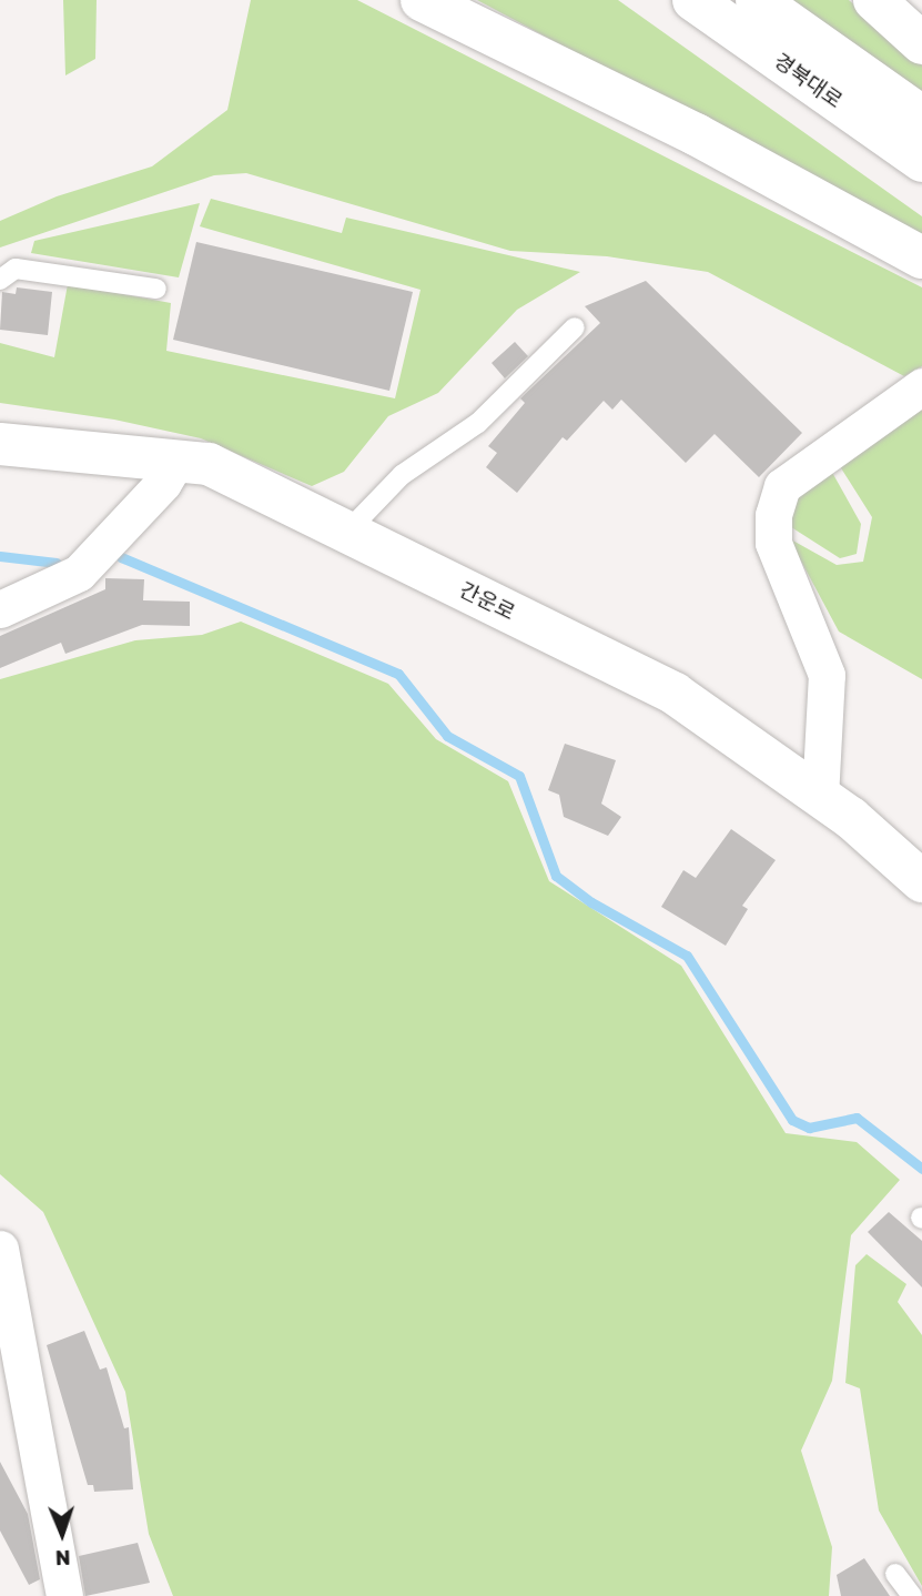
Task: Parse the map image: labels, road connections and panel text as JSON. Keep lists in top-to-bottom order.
{
  "streets": {
    "main road": ["경북대로", "간운로"]
  },
  "north": "bottom"
}
